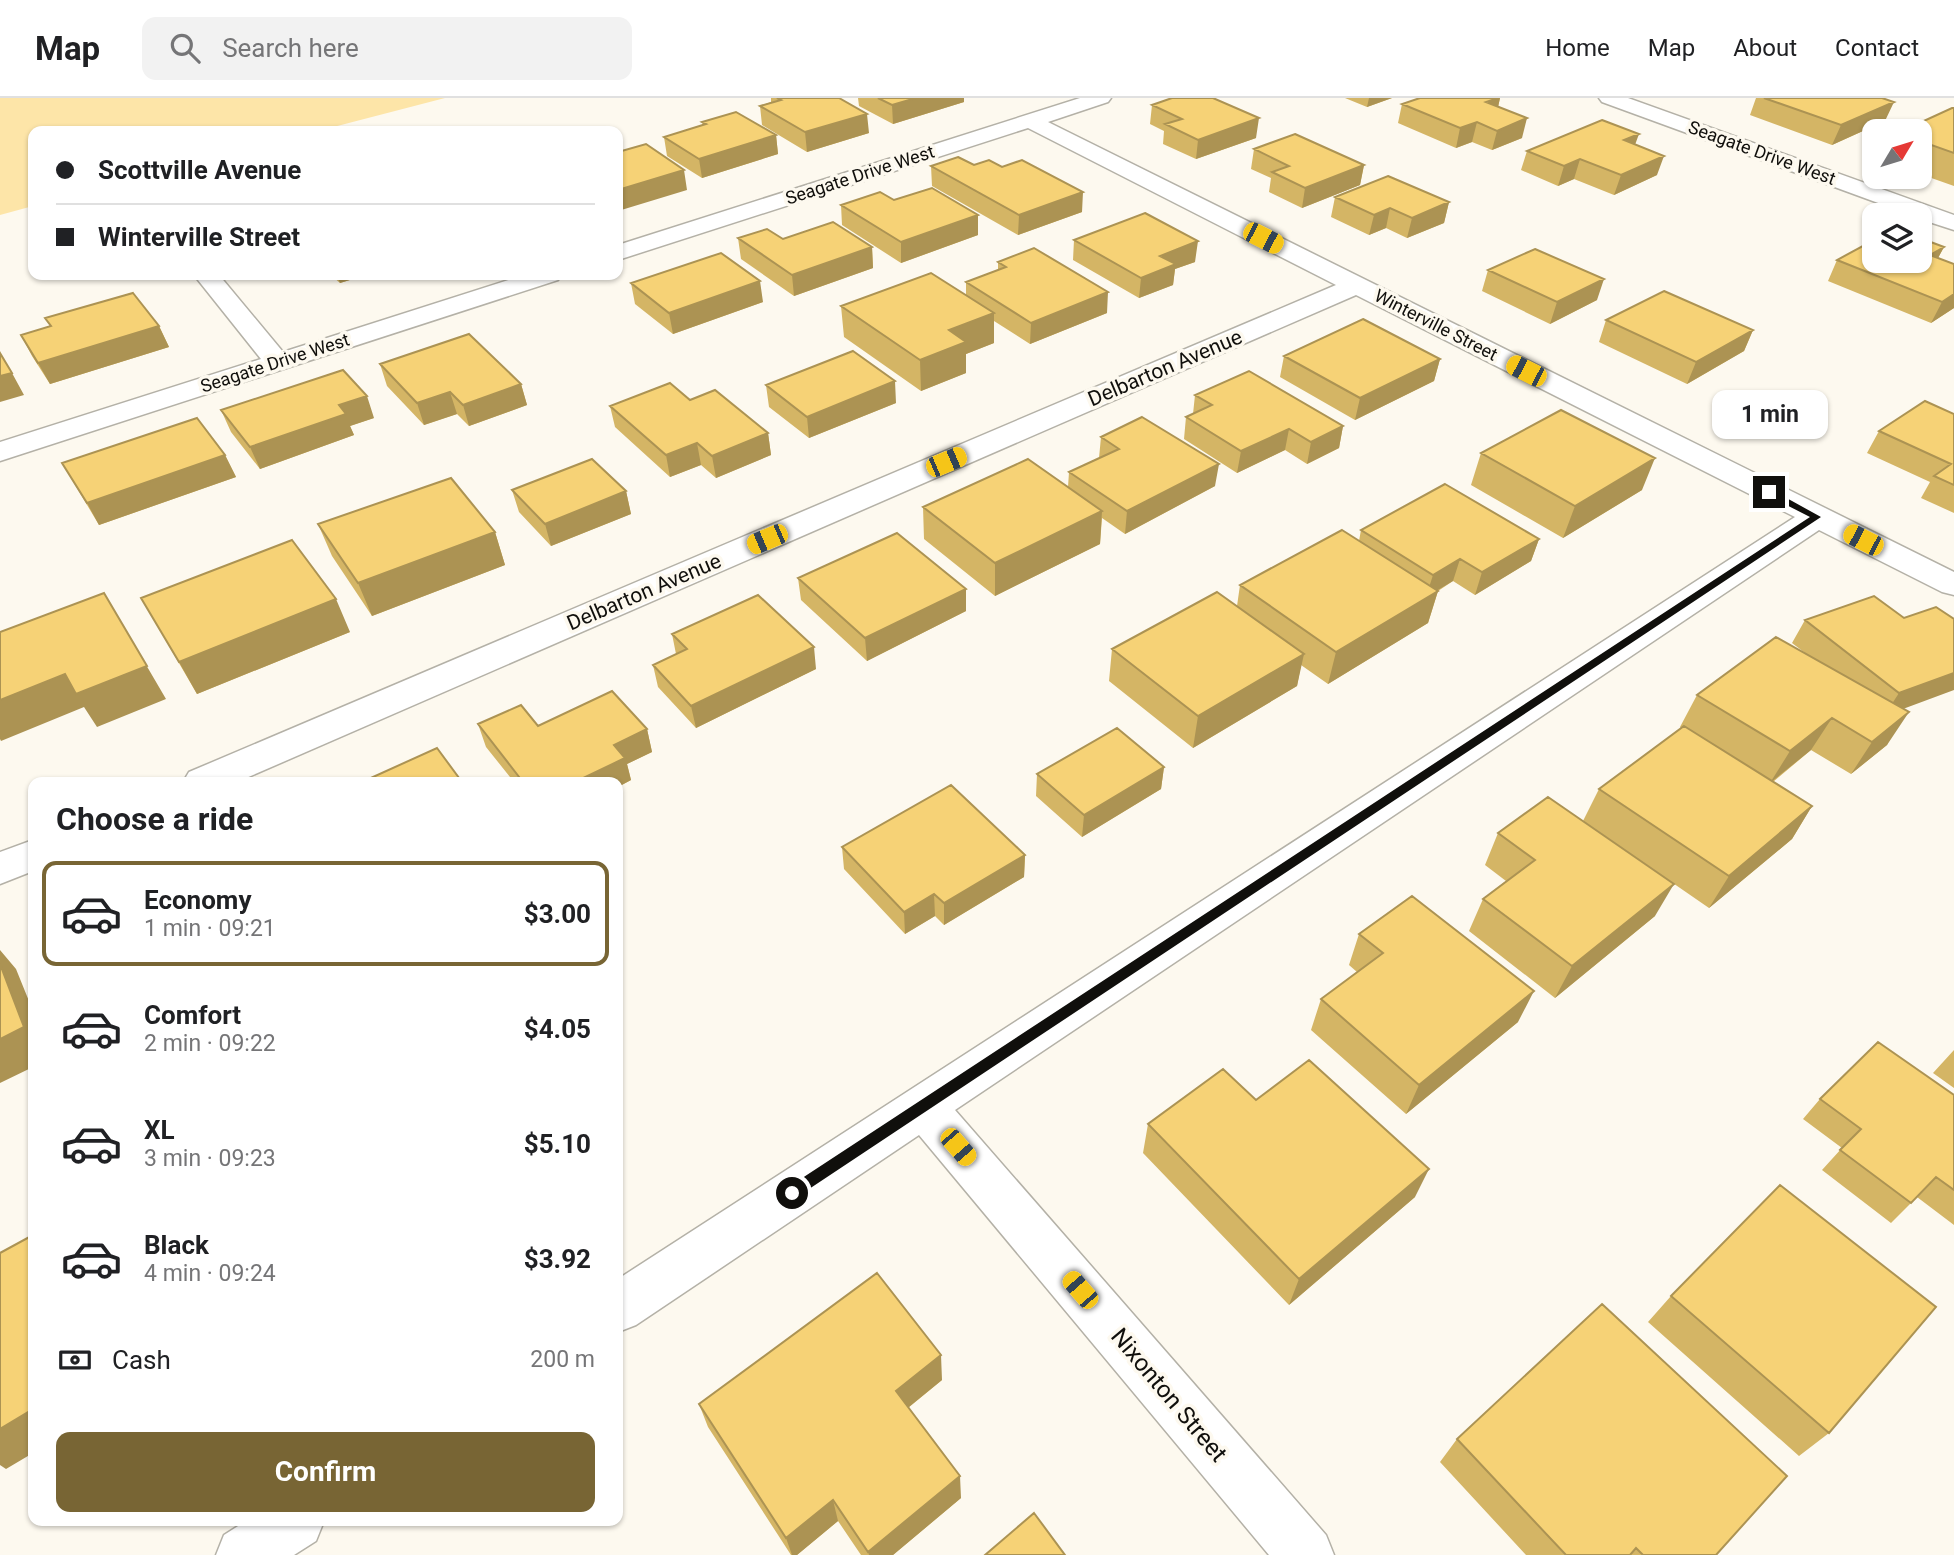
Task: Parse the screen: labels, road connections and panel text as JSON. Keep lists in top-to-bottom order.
{
  "streets": {
    "street": [
      "Seagate Drive West",
      "Winterville Street",
      "Delbarton Avenue",
      "Nixonton Street"
    ]
  },
  "crossings": [
    ["Seagate Drive West", "Winterville Street"],
    ["Winterville Street", "Delbarton Avenue"]
  ],
  "north": "top right",
  "page": {
    "header": "Map",
    "search": "Search here",
    "nav": [
      "Home",
      "Map",
      "About",
      "Contact"
    ],
    "banner": ["Scottville Avenue", "Winterville Street"],
    "bubble": "1 min",
    "heading": "Choose a ride",
    "list": [
      {
        "name": "Economy",
        "note": "1 min · 09:21",
        "value": "$3.00"
      },
      {
        "name": "Comfort",
        "note": "2 min · 09:22",
        "value": "$4.05"
      },
      {
        "name": "XL",
        "note": "3 min · 09:23",
        "value": "$5.10"
      },
      {
        "name": "Black",
        "note": "4 min · 09:24",
        "value": "$3.92"
      }
    ],
    "pay": ["Cash", "200 m"],
    "buttons": "Confirm"
  }
}
